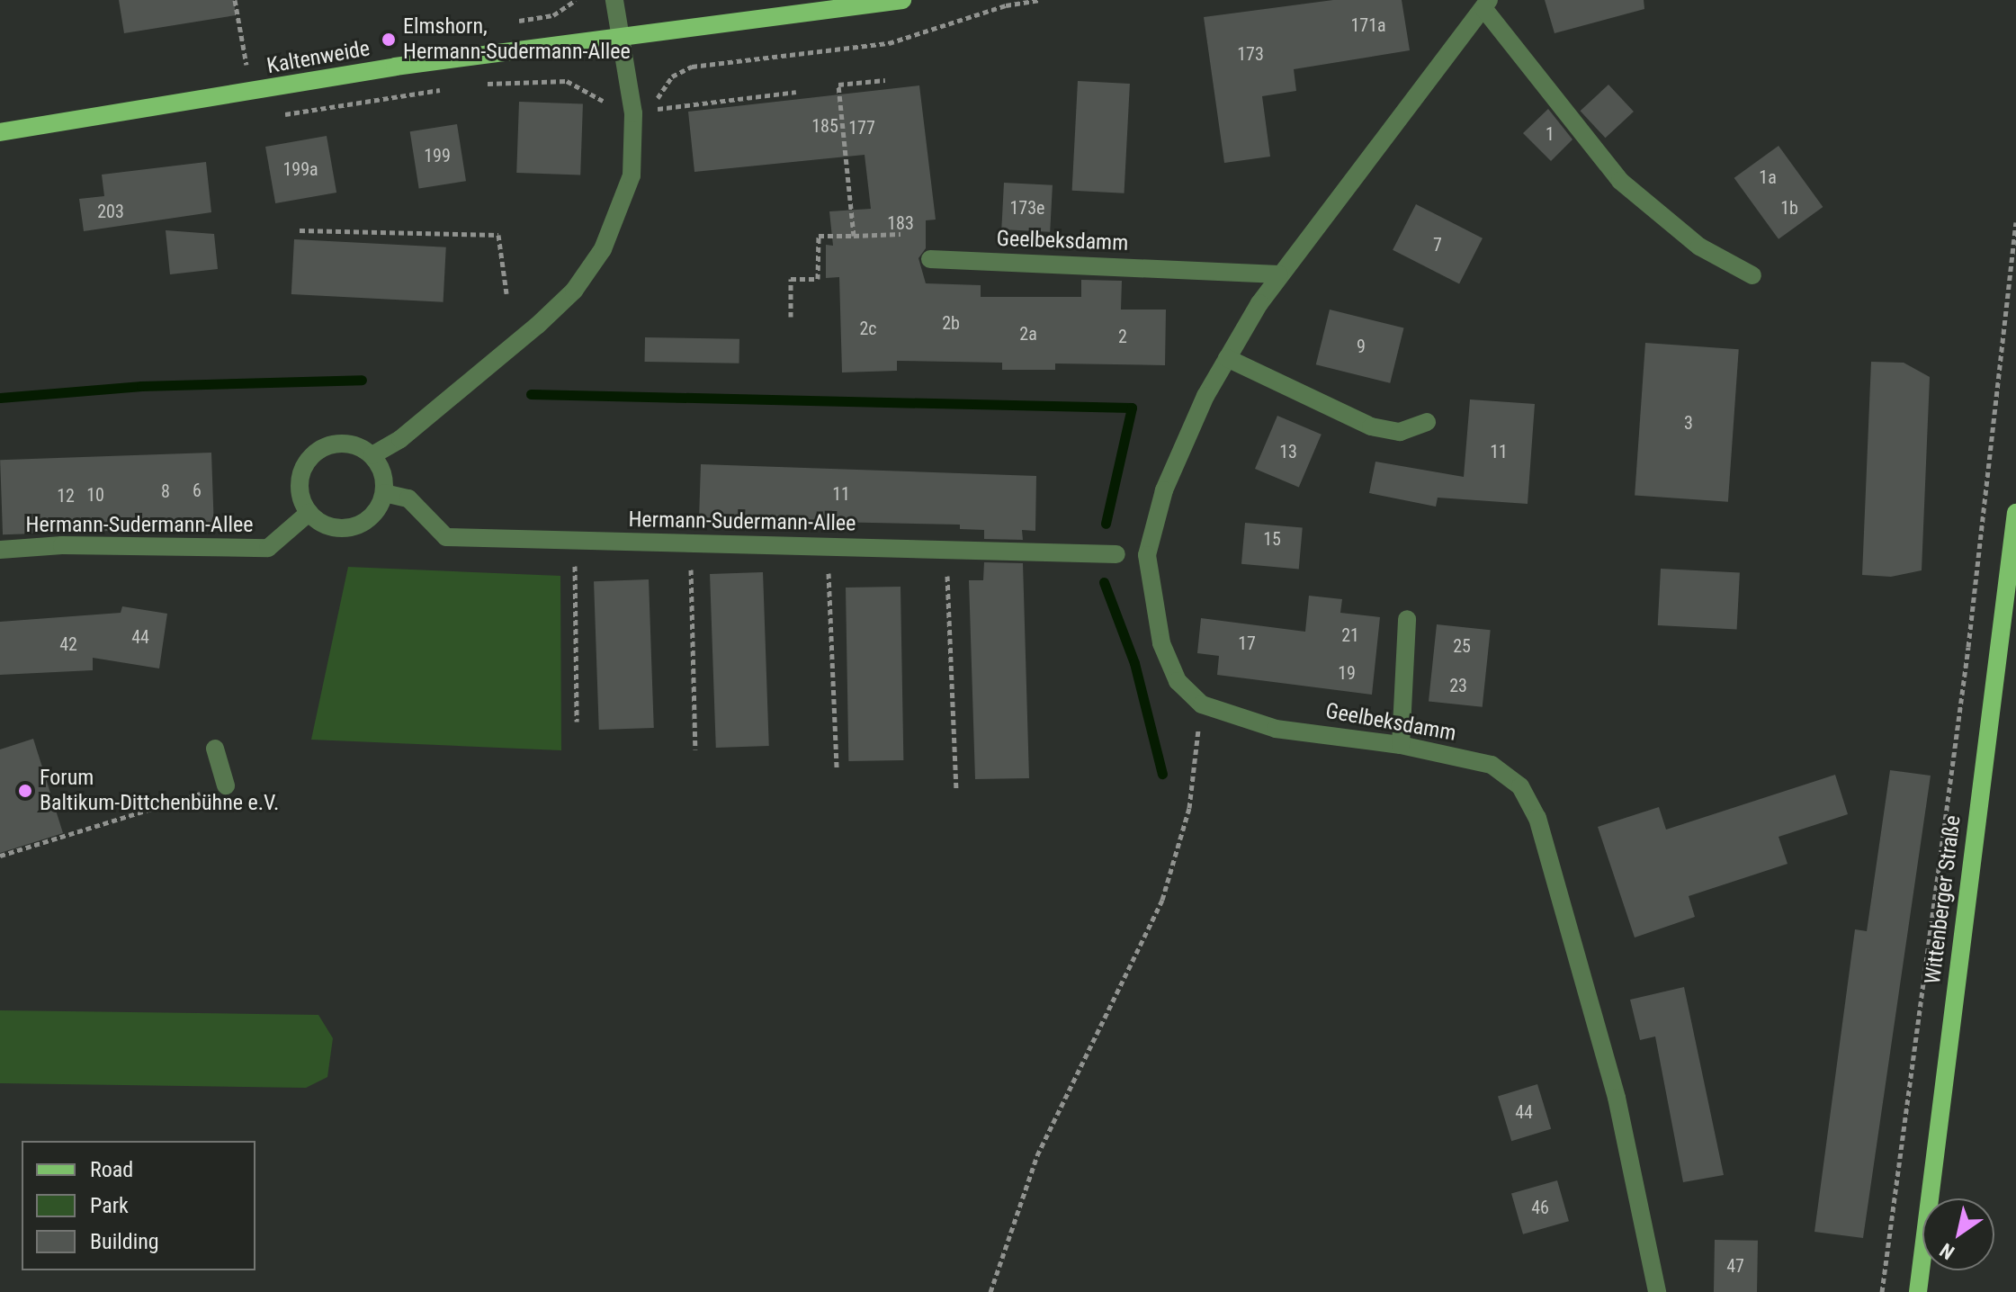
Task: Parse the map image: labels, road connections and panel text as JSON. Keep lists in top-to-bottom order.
{
  "streets": {
    "main road": ["Kaltenweide", "Wittenberger Straße"],
    "street": ["Geelbeksdamm", "Hermann-Sudermann-Allee"]
  },
  "places": ["Elmshorn, Hermann-Sudermann-Allee", "Forum Baltikum-Dittchenbühne e.V."],
  "house_numbers": [
    "171a",
    "173",
    "185",
    "177",
    "1",
    "199",
    "199a",
    "1a",
    "173e",
    "1b",
    "203",
    "183",
    "7",
    "2b",
    "2c",
    "2a",
    "2",
    "9",
    "3",
    "13",
    "11",
    "6",
    "8",
    "11",
    "10",
    "12",
    "15",
    "21",
    "44",
    "17",
    "42",
    "25",
    "19",
    "23",
    "44",
    "46",
    "47"
  ],
  "legend": ["Road", "Park", "Building"],
  "north": "bottom left"
}
